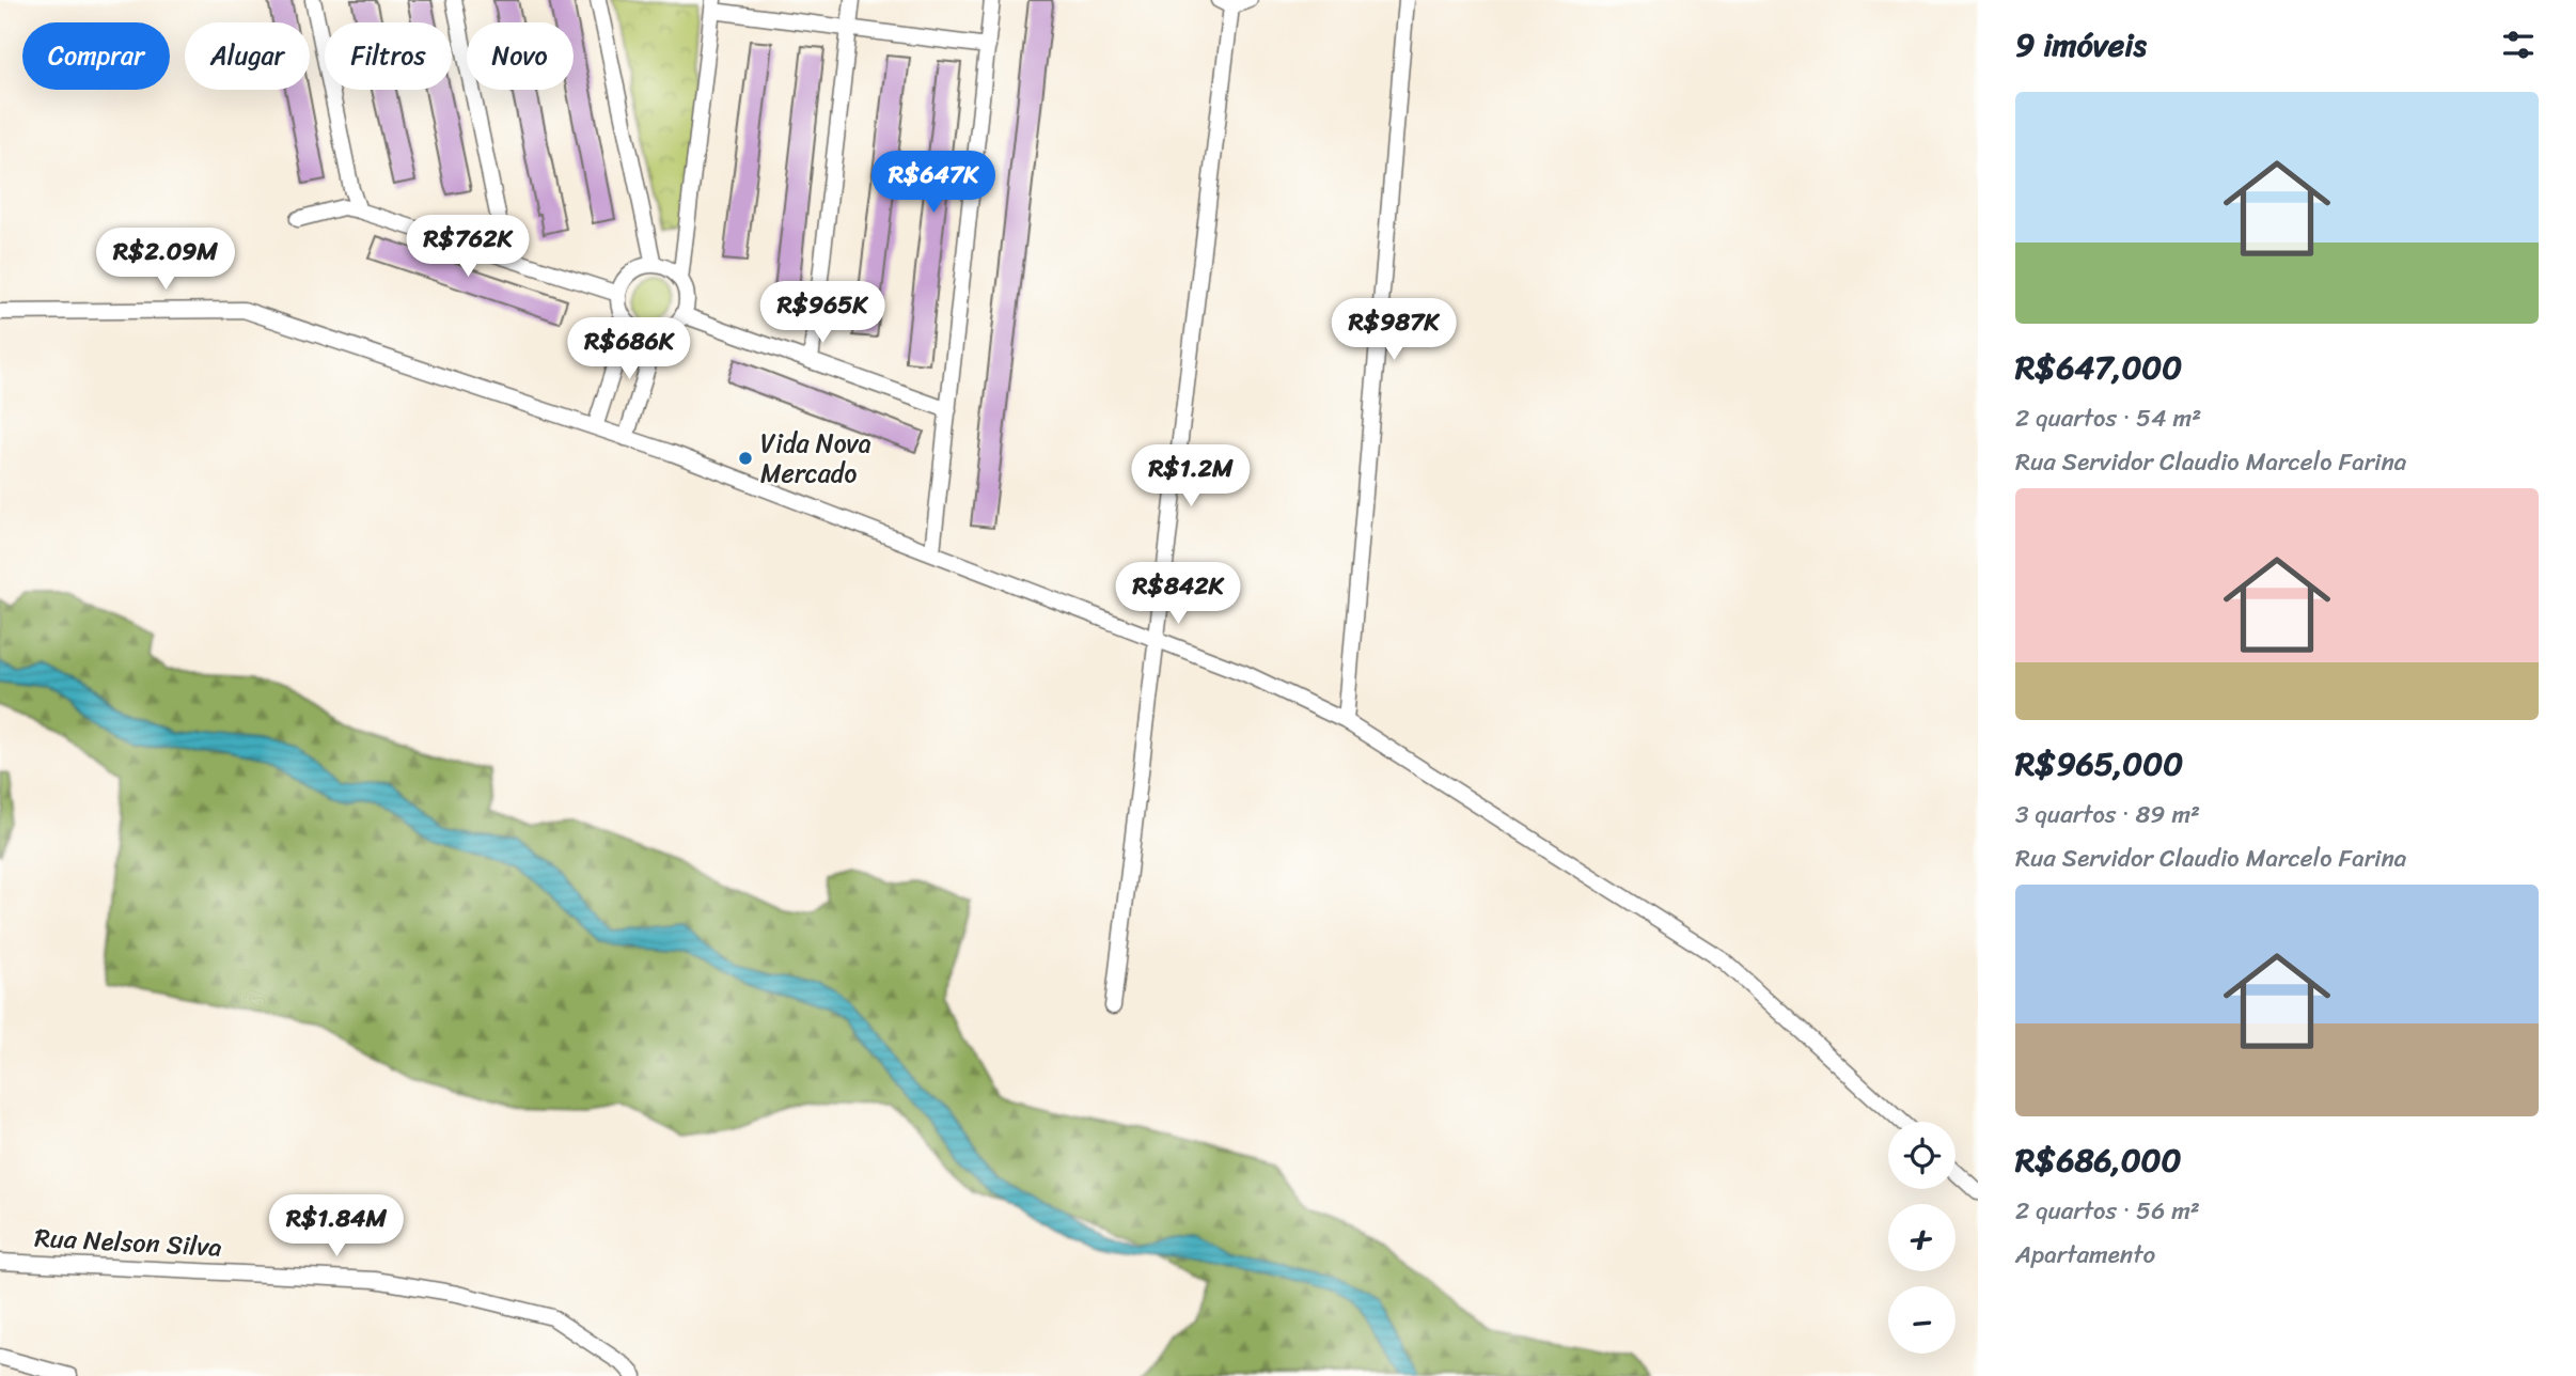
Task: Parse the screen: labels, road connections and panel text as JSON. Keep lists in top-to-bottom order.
{
  "streets": {
    "street": ["Rua Nelson Silva"]
  },
  "places": ["Vida Nova Mercado"],
  "page": {
    "heading": "9 imóveis",
    "chip": [
      "Comprar",
      "Alugar",
      "Filtros",
      "Novo"
    ],
    "list": [
      {
        "name": "R$647,000",
        "note": "2 quartos · 54 m² · Rua Servidor Claudio Marcelo Farina"
      },
      {
        "name": "R$965,000",
        "note": "3 quartos · 89 m² · Rua Servidor Claudio Marcelo Farina"
      },
      {
        "name": "R$686,000",
        "note": "2 quartos · 56 m² · Apartamento"
      }
    ],
    "price": [
      "R$647K",
      "R$762K",
      "R$2.09M",
      "R$965K",
      "R$987K",
      "R$686K",
      "R$1.2M",
      "R$842K",
      "R$1.84M"
    ],
    "map_buttons": ["+", "−"]
  }
}
